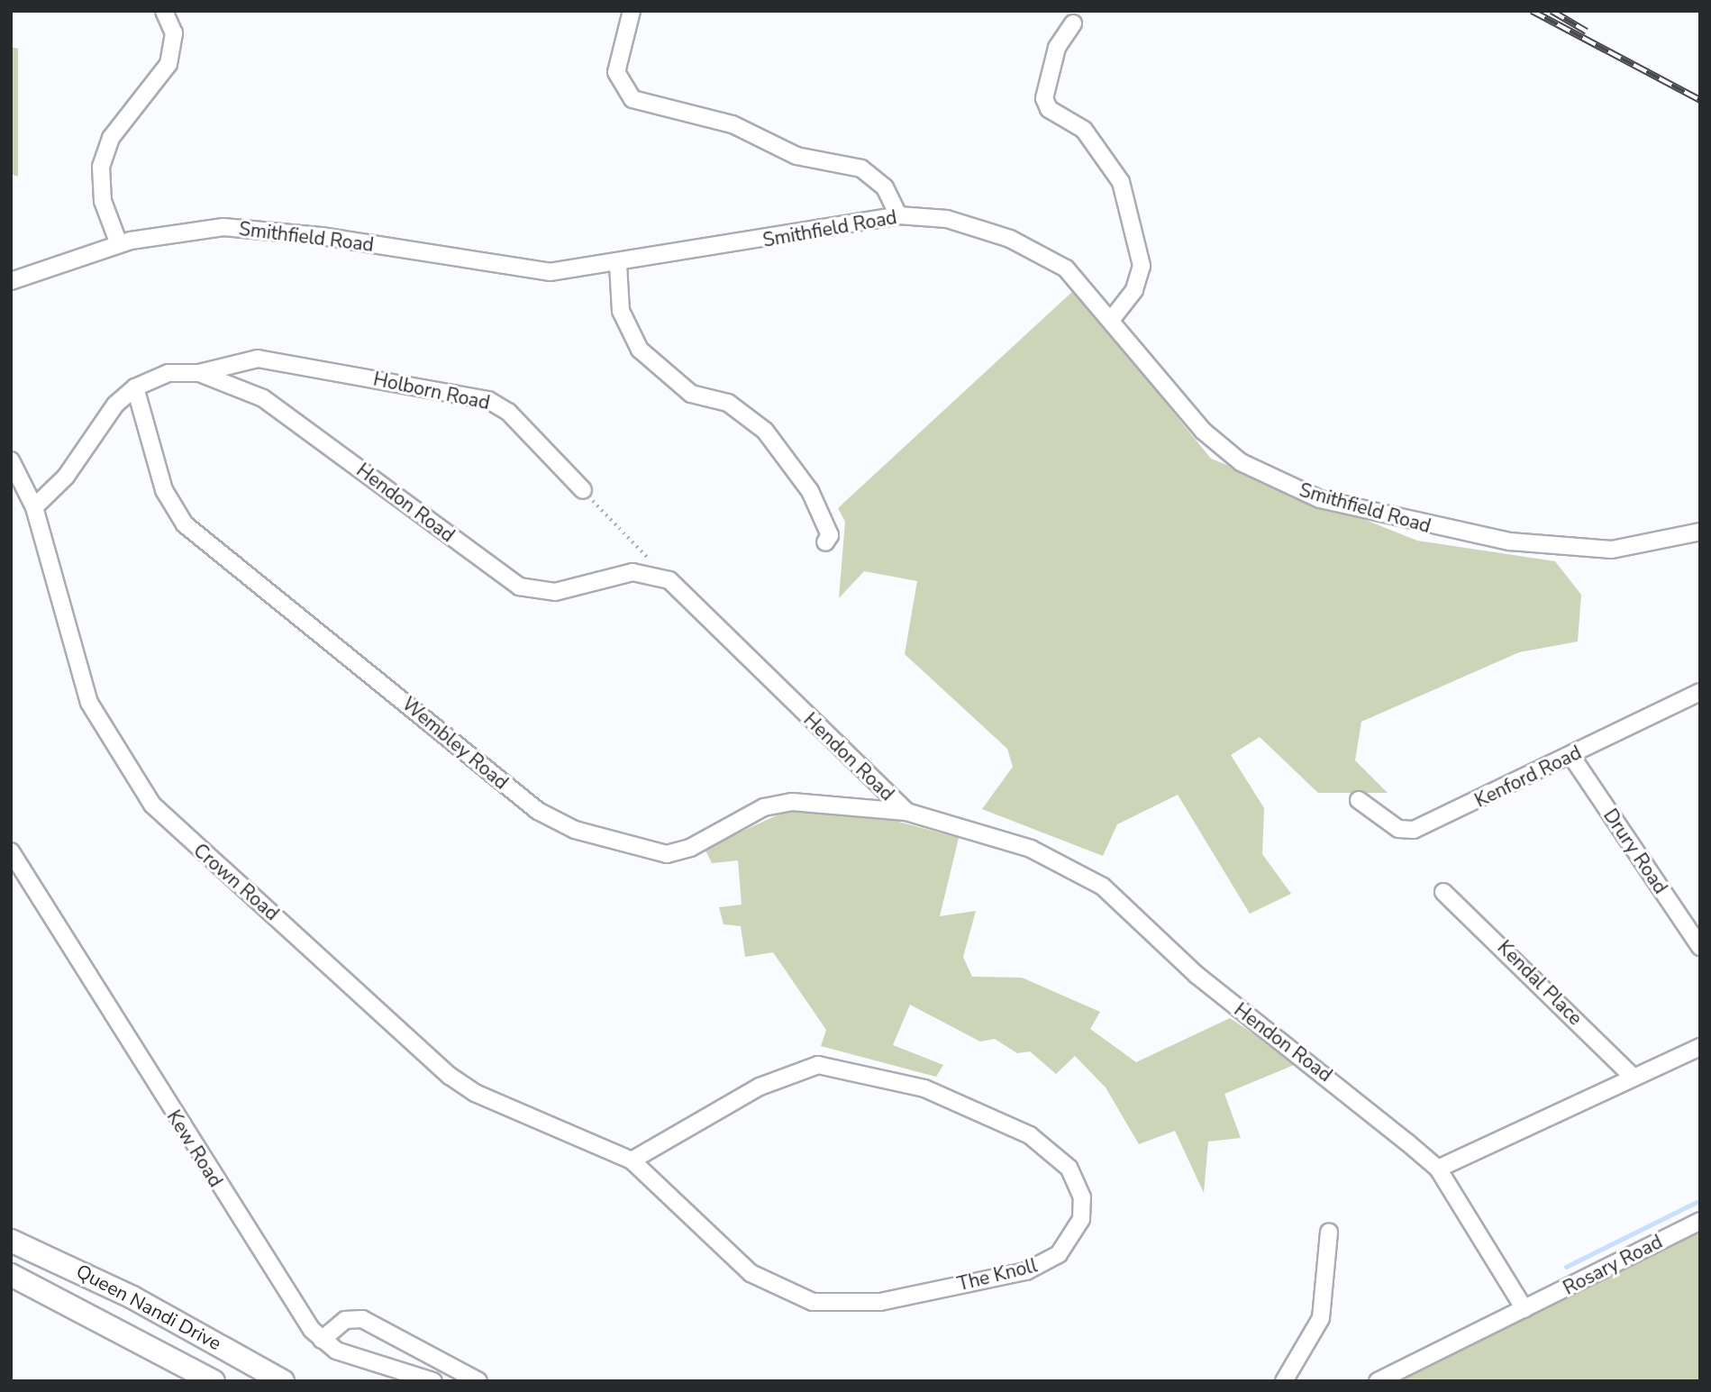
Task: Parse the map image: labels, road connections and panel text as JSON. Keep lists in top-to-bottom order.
{
  "streets": {
    "main road": ["Queen Nandi Drive"],
    "street": [
      "Smithfield Road",
      "Holborn Road",
      "Hendon Road",
      "Wembley Road",
      "Kenford Road",
      "Drury Road",
      "Crown Road",
      "Kendal Place",
      "Kew Road",
      "Rosary Road",
      "The Knoll"
    ]
  },
  "crossings": [
    ["Holborn Road", "Hendon Road"],
    ["Hendon Road", "Wembley Road"],
    ["Hendon Road", "Crown Road"],
    ["Kenford Road", "Drury Road"],
    ["Crown Road", "The Knoll"]
  ]
}
